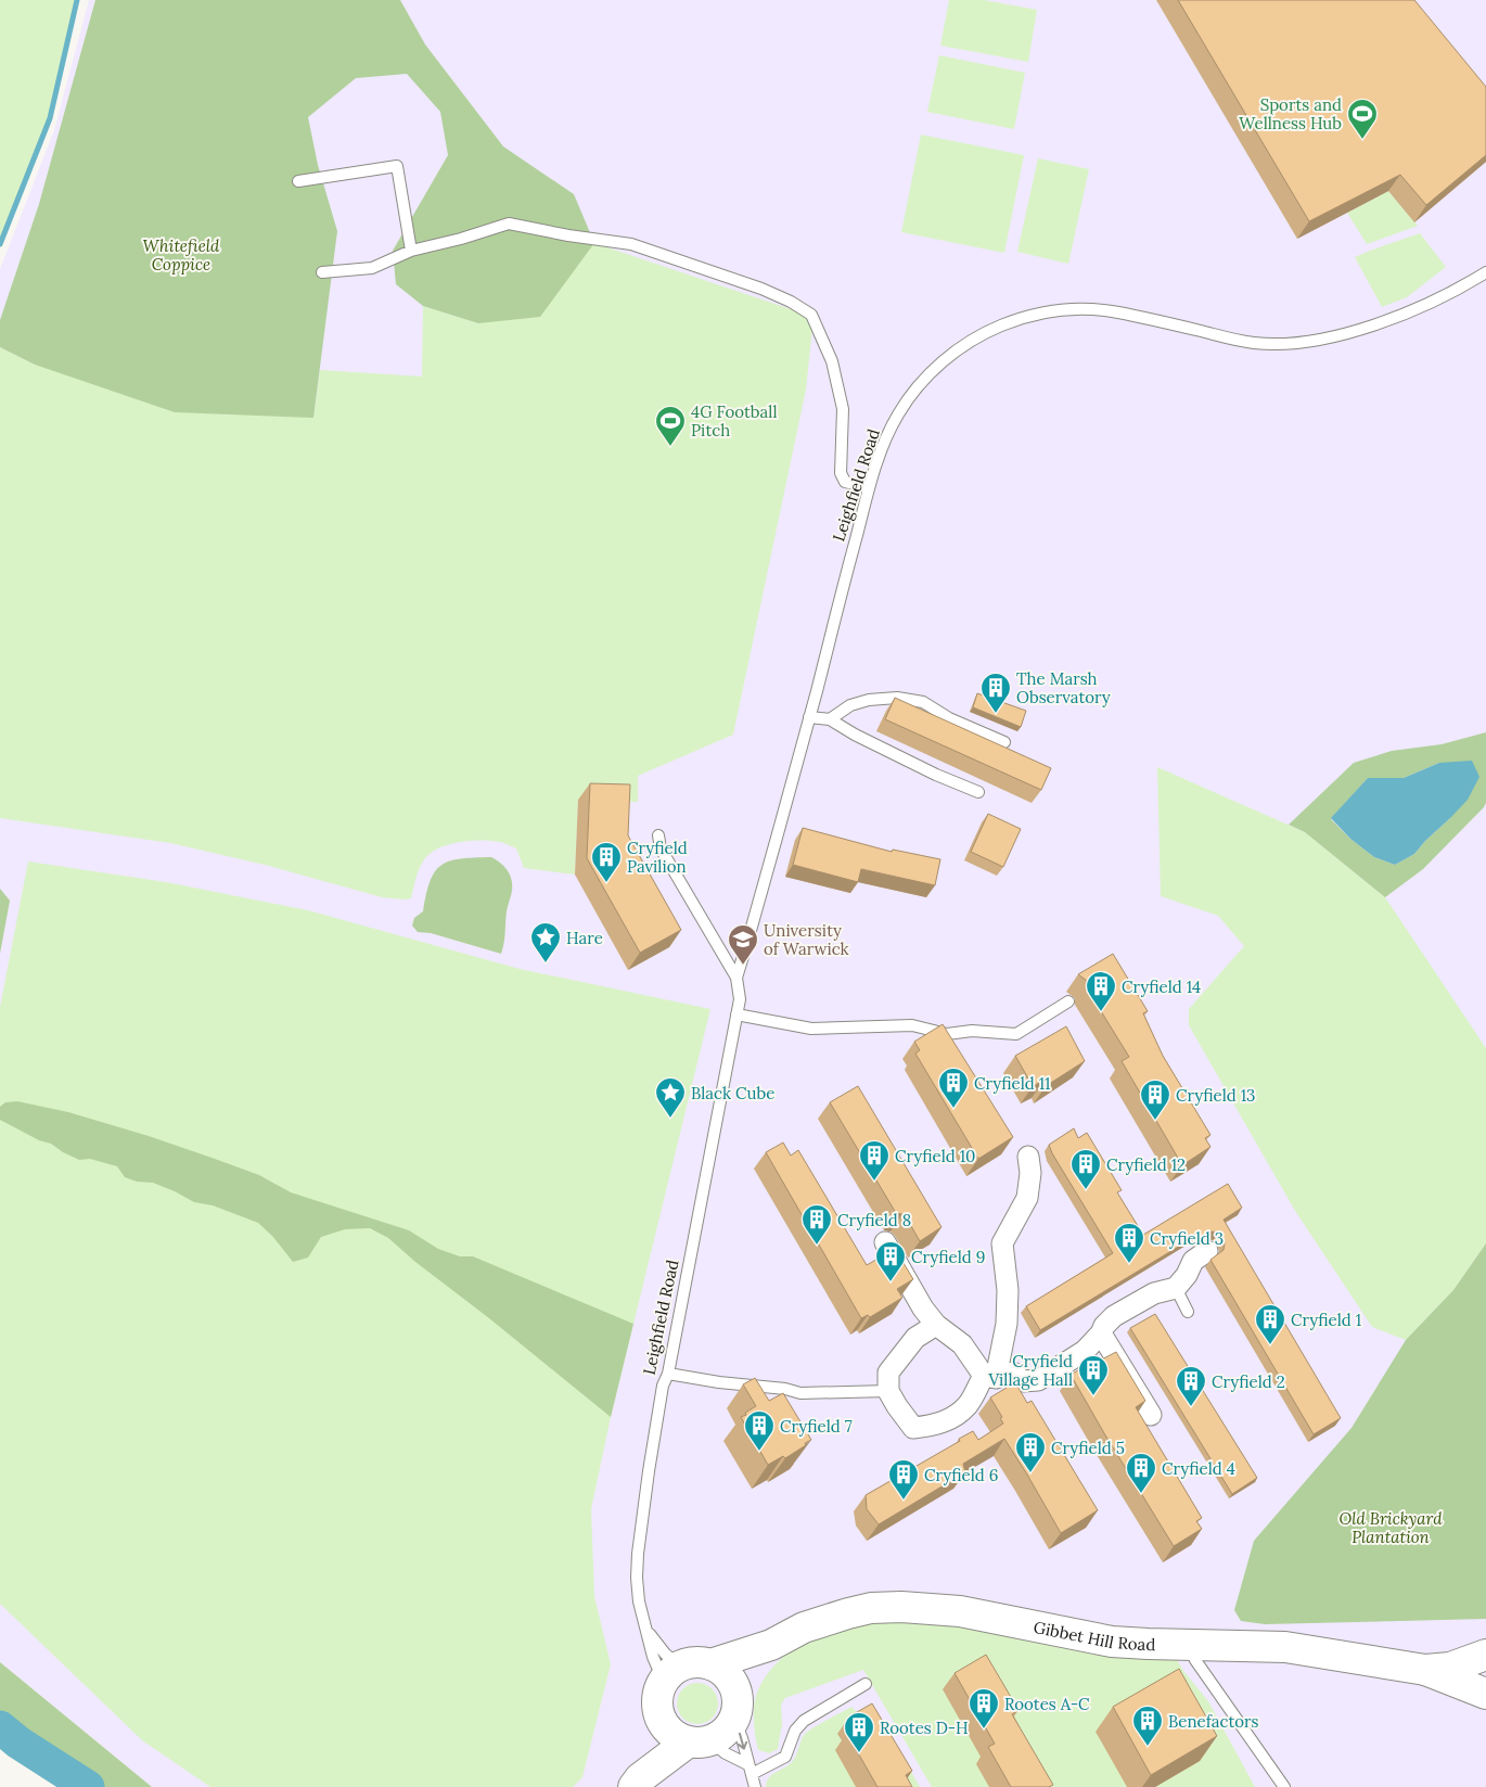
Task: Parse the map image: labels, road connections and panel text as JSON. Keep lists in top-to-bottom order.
{
  "streets": {
    "street": ["Gibbet Hill Road"],
    "lane": ["Leighfield Road"]
  },
  "crossings": [
    ["Leighfield Road", "Gibbet Hill Road"]
  ],
  "parks": ["Whitefield Coppice", "Old Brickyard Plantation"],
  "places": {
    "sports": ["Sports and Wellness Hub", "4G Football Pitch"],
    "building": [
      "The Marsh Observatory",
      "Cryfield Pavilion",
      "Cryfield 14",
      "Cryfield 11",
      "Cryfield 13",
      "Cryfield 10",
      "Cryfield 12",
      "Cryfield 8",
      "Cryfield 3",
      "Cryfield 9",
      "Cryfield 1",
      "Cryfield Village Hall",
      "Cryfield 2",
      "Cryfield 7",
      "Cryfield 5",
      "Cryfield 4",
      "Cryfield 6",
      "Rootes A-C",
      "Benefactors",
      "Rootes D-H"
    ],
    "place": ["Hare", "Black Cube"],
    "school or university": ["University of Warwick"]
  }
}
